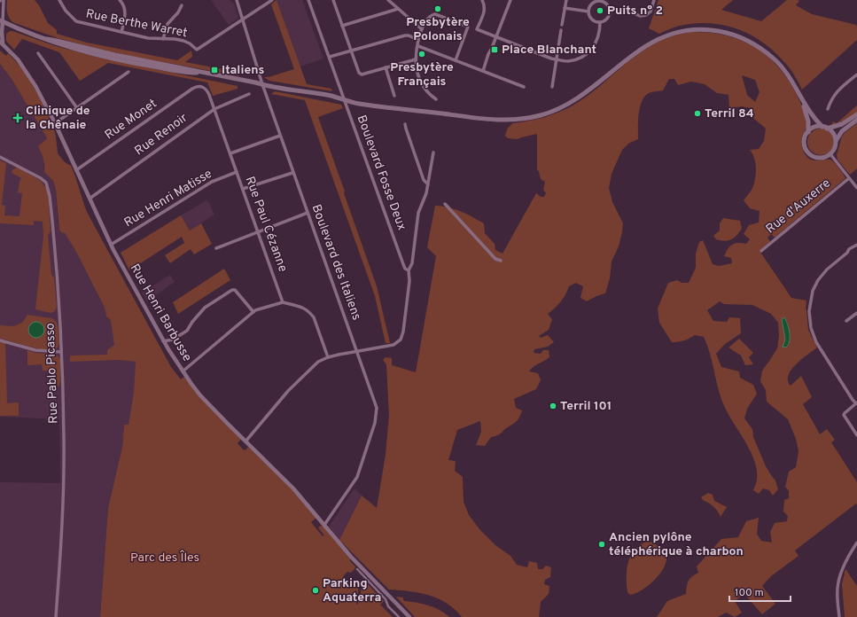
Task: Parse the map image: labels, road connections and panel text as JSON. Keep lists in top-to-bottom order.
{
  "streets": {
    "street": [
      "Rue Berthe Warret",
      "Rue Monet",
      "Rue Renoir",
      "Boulevard Fosse Deux",
      "Rue Henri Matisse",
      "Rue d'Auxerre",
      "Rue Paul Cézanne",
      "Boulevard des Italiens",
      "Rue Henri Barbusse",
      "Rue Pablo Picasso"
    ]
  },
  "crossings": [
    ["Rue Berthe Warret", "Boulevard des Italiens"],
    ["Rue Monet", "Rue Paul Cézanne"],
    ["Rue Monet", "Rue Henri Barbusse"],
    ["Rue Renoir", "Rue Paul Cézanne"],
    ["Rue Renoir", "Rue Henri Barbusse"],
    ["Boulevard Fosse Deux", "Boulevard des Italiens"],
    ["Rue Henri Matisse", "Rue Paul Cézanne"],
    ["Rue Henri Matisse", "Rue Henri Barbusse"],
    ["Boulevard des Italiens", "Rue Henri Barbusse"]
  ],
  "parks": ["Parc des Îles"],
  "places": {
    "other": [
      "Presbytère Polonais",
      "Puits n° 2",
      "Presbytère Français",
      "Terril 84",
      "Terril 101",
      "Ancien pylône téléphérique à charbon",
      "Parking Aquaterra"
    ],
    "transit": ["Place Blanchant", "Italiens"],
    "health": ["Clinique de la Chênaie"]
  },
  "scale_bar": "100 m"
}
